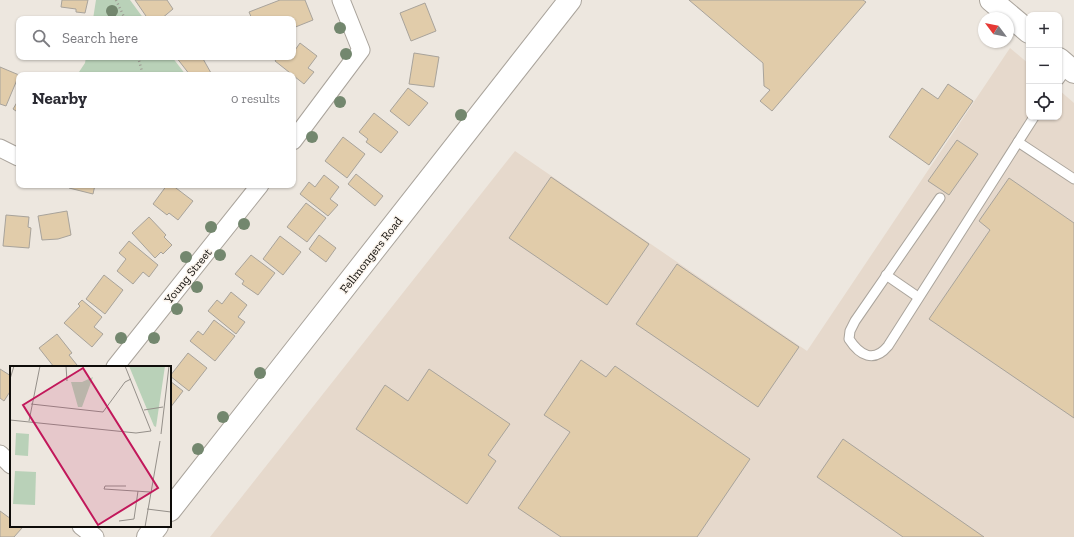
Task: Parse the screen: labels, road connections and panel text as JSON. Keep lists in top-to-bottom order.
{
  "streets": {
    "main road": ["Fellmongers Road"],
    "street": ["Young Street"]
  },
  "north": "top left",
  "page": {
    "map_buttons": ["+", "−"],
    "search": "Search here",
    "heading": ["Nearby", "0 results"]
  }
}
